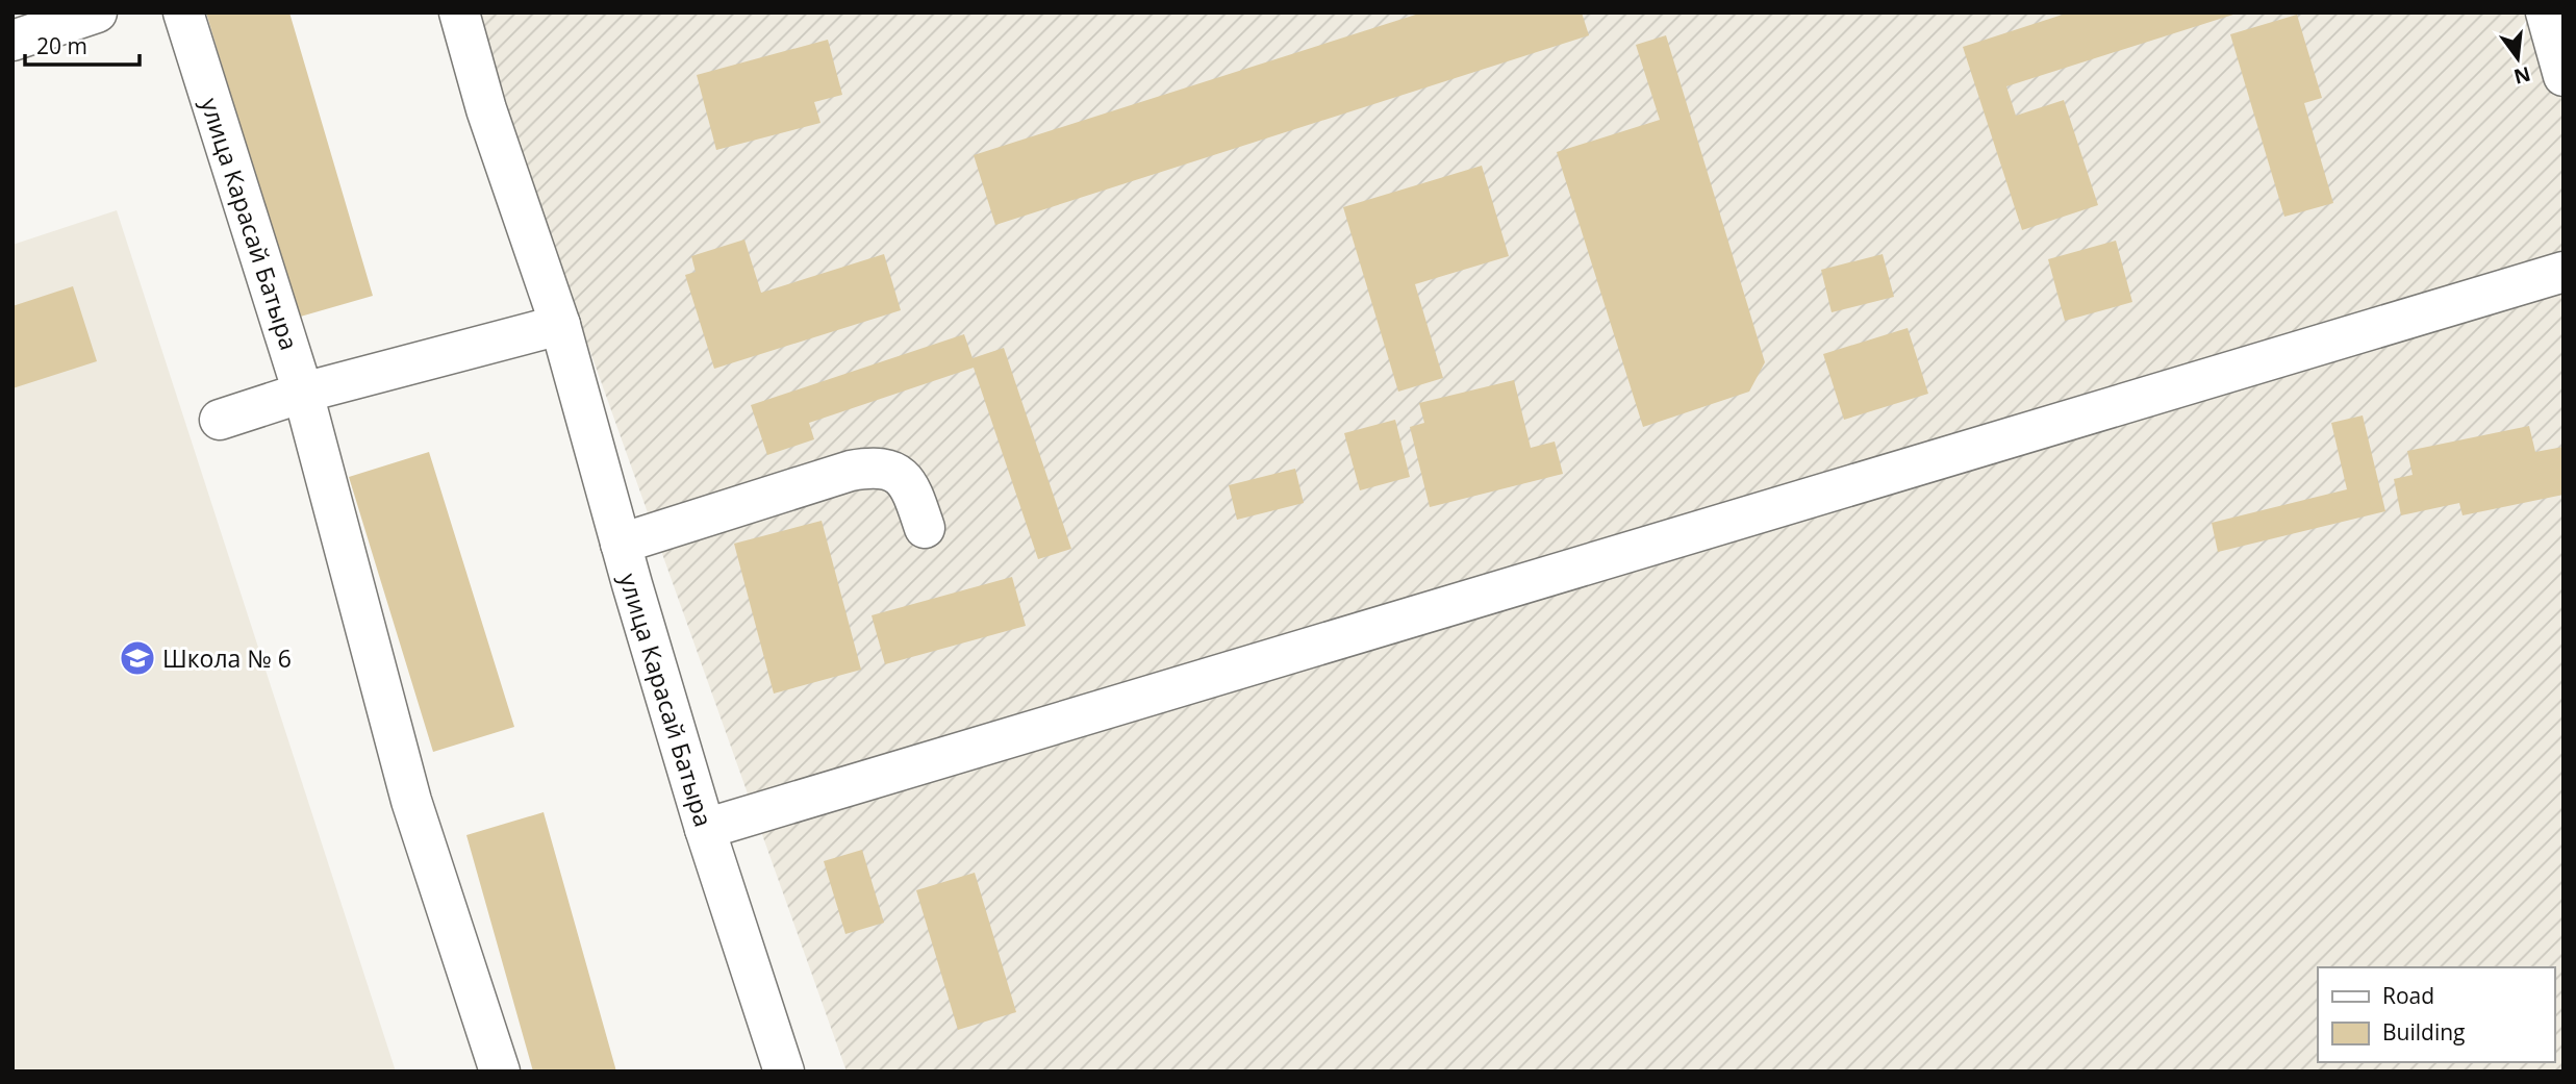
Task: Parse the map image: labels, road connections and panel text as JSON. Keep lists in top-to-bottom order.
{
  "streets": {
    "street": ["улица Карасай Батыра"]
  },
  "places": {
    "school or university": ["Школа № 6"]
  },
  "legend": ["Road", "Building"],
  "scale_bar": "20 m",
  "north": "bottom"
}
